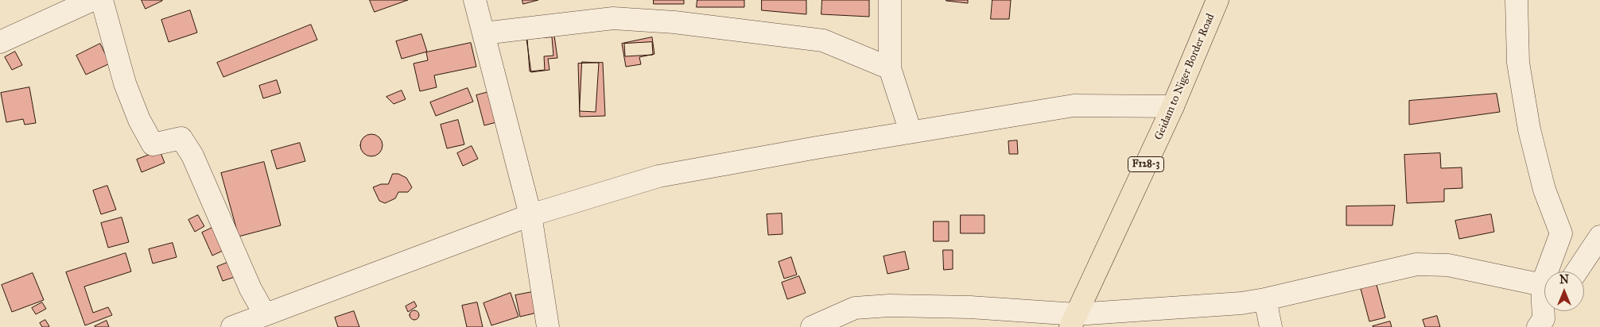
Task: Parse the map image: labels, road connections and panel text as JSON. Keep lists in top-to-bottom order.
{
  "streets": {
    "main road": ["Geidam to Niger Border Road", "F128-3"]
  },
  "north": "top"
}
